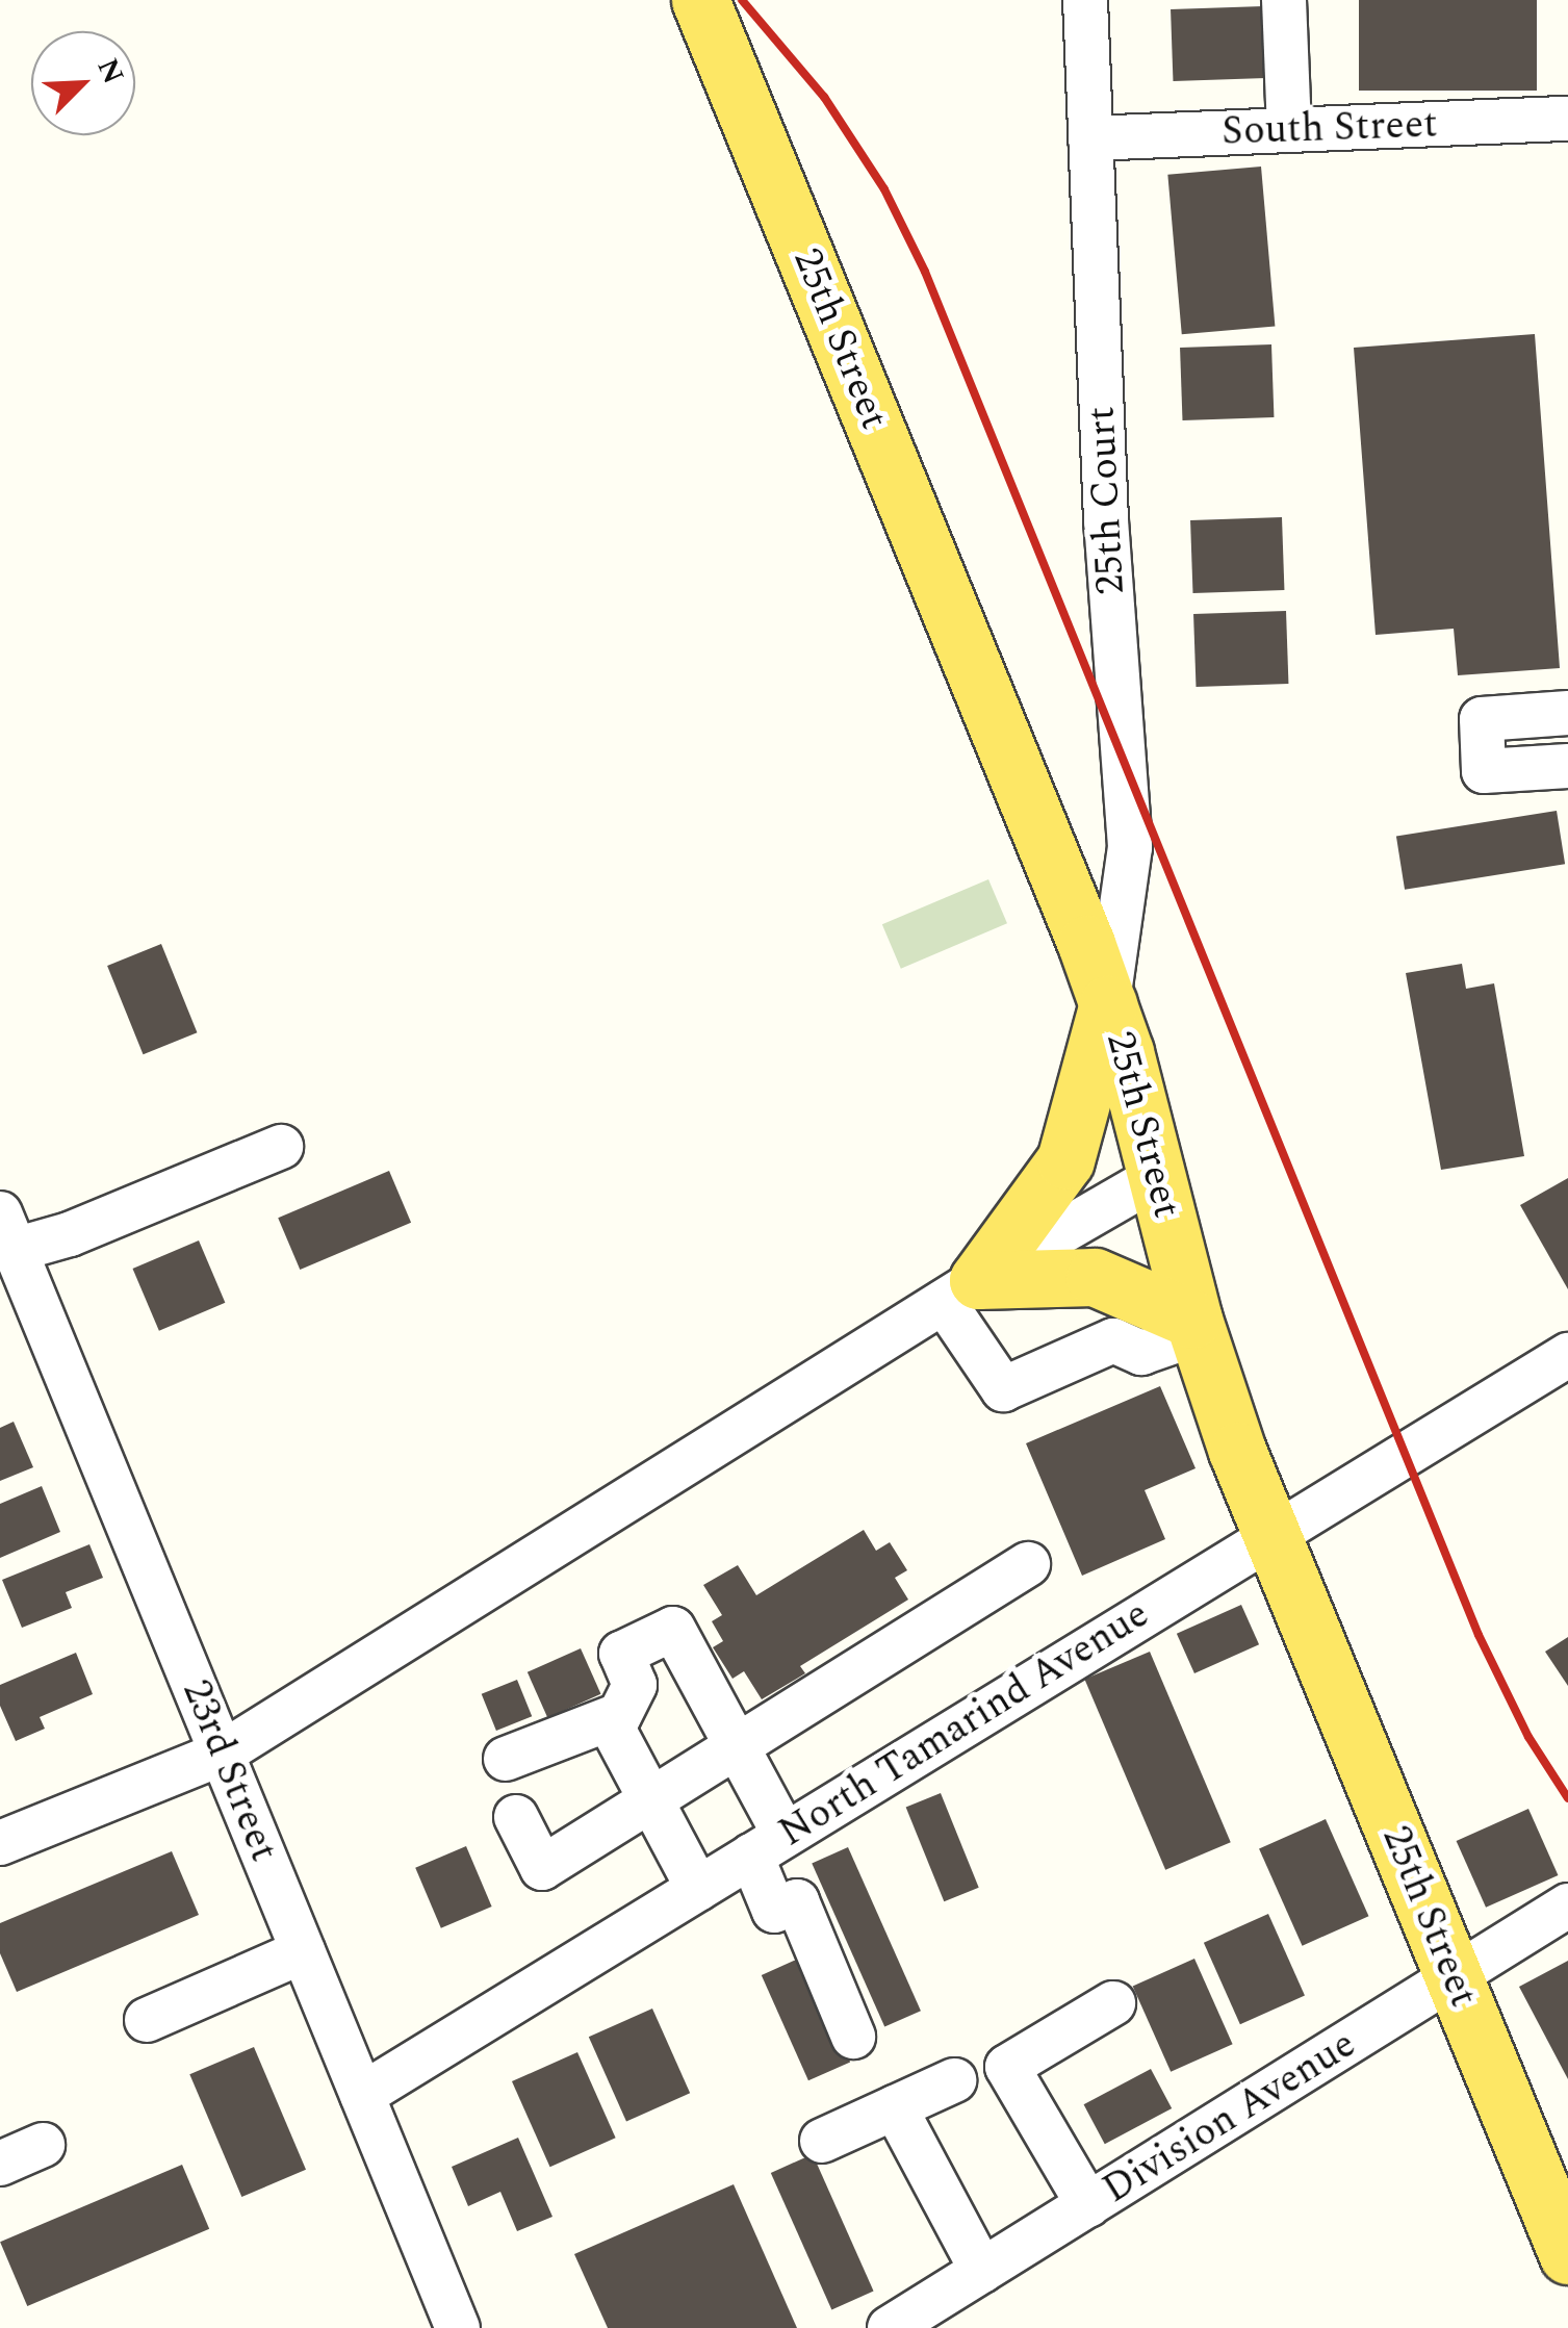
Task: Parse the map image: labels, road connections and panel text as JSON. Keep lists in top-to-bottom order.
{
  "streets": {
    "main road": ["25th Street"],
    "street": [
      "South Street",
      "25th Court",
      "North Tamarind Avenue",
      "23rd Street",
      "Division Avenue"
    ]
  },
  "crossings": [
    ["South Street", "25th Court"],
    ["25th Street", "25th Court"],
    ["25th Street", "North Tamarind Avenue"],
    ["25th Street", "Division Avenue"],
    ["North Tamarind Avenue", "23rd Street"]
  ],
  "north": "top right"
}
